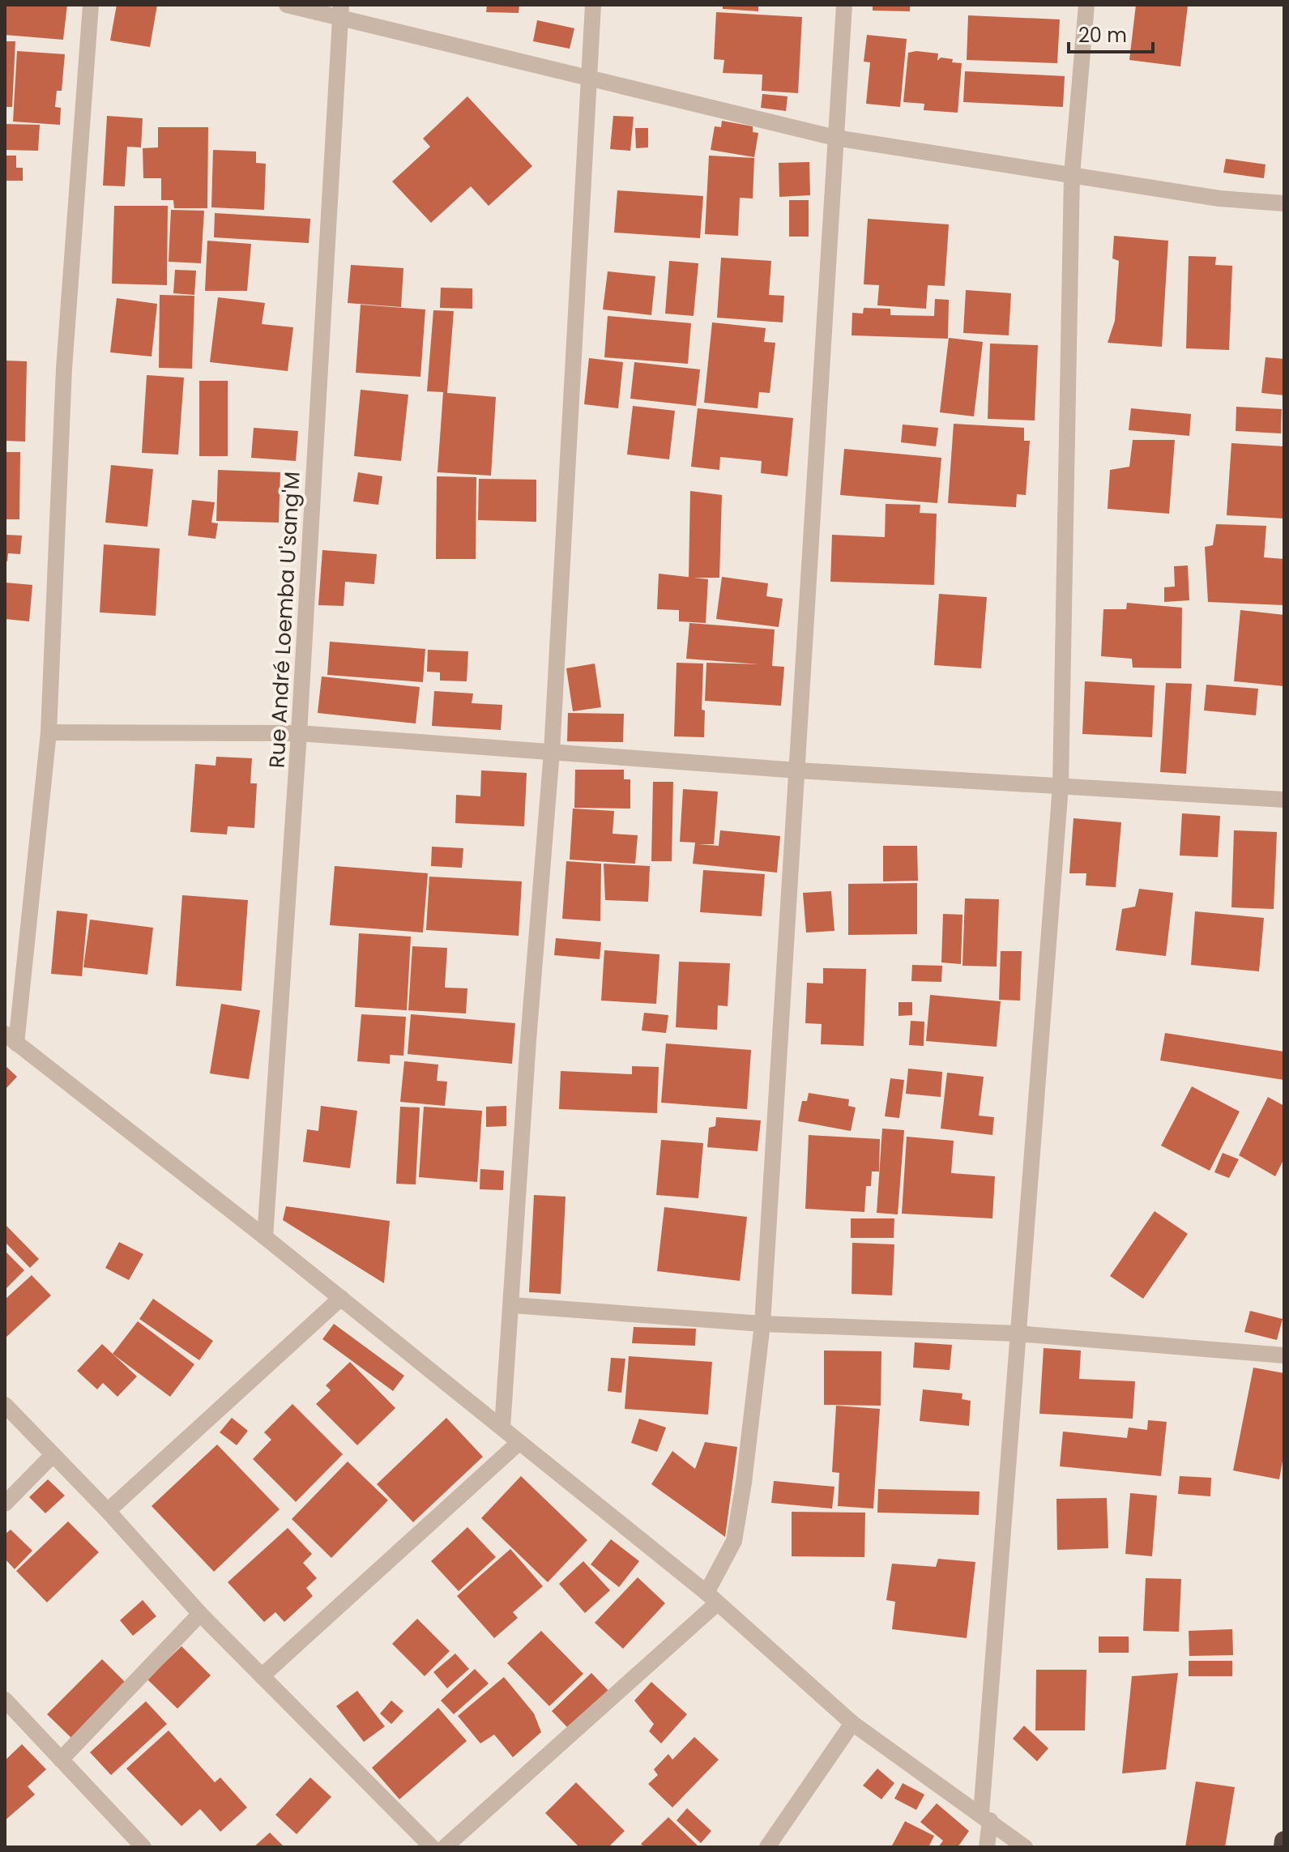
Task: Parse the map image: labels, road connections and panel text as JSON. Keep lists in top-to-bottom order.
{
  "streets": {
    "street": ["Rue André Loemba U'sang'M"]
  },
  "scale_bar": "20 m"
}
